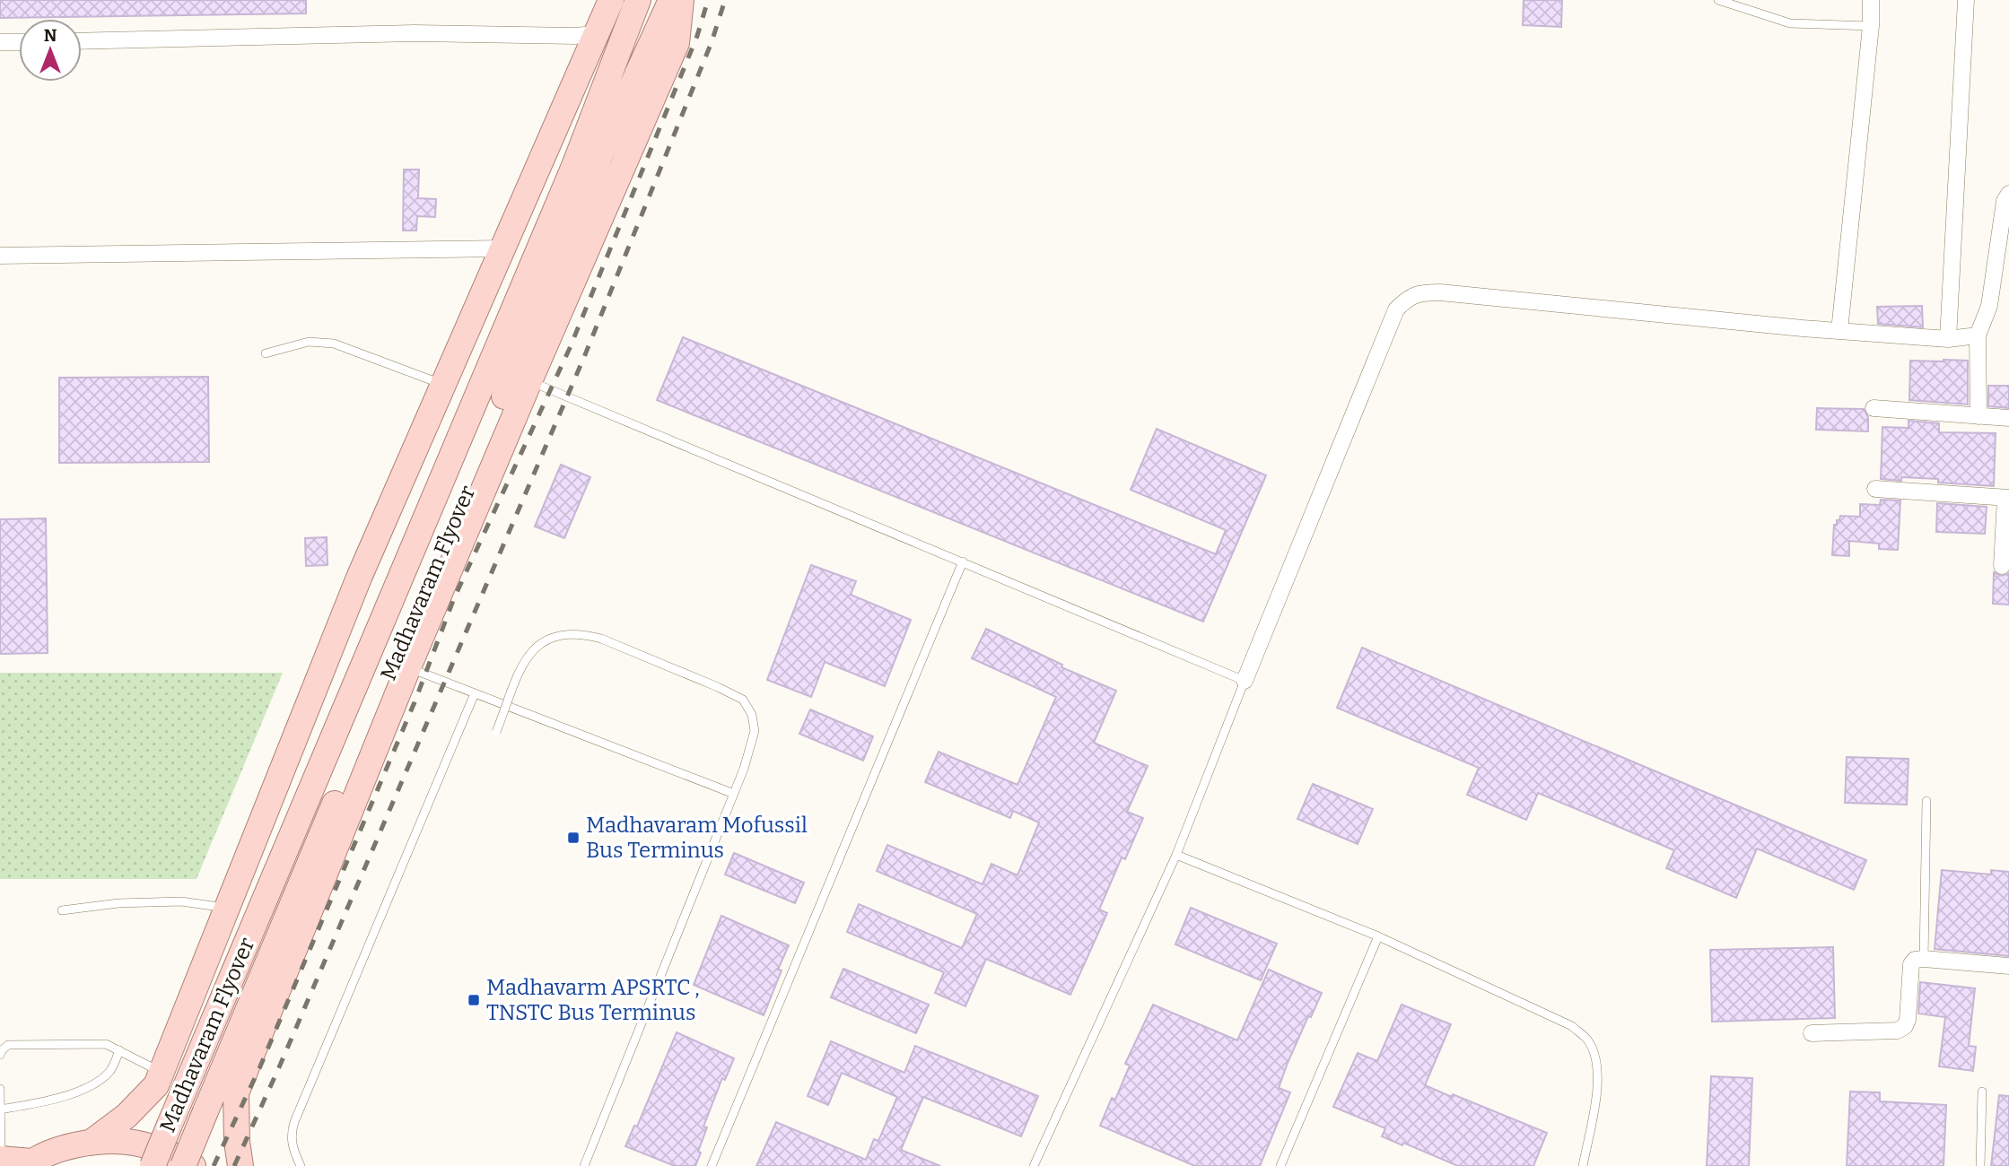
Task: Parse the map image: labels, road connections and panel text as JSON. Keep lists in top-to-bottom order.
{
  "streets": {
    "main road": ["Madhavaram Flyover"]
  },
  "places": {
    "transit": ["Madhavaram Mofussil Bus Terminus", "Madhavarm APSRTC , TNSTC Bus Terminus"]
  },
  "north": "top"
}
